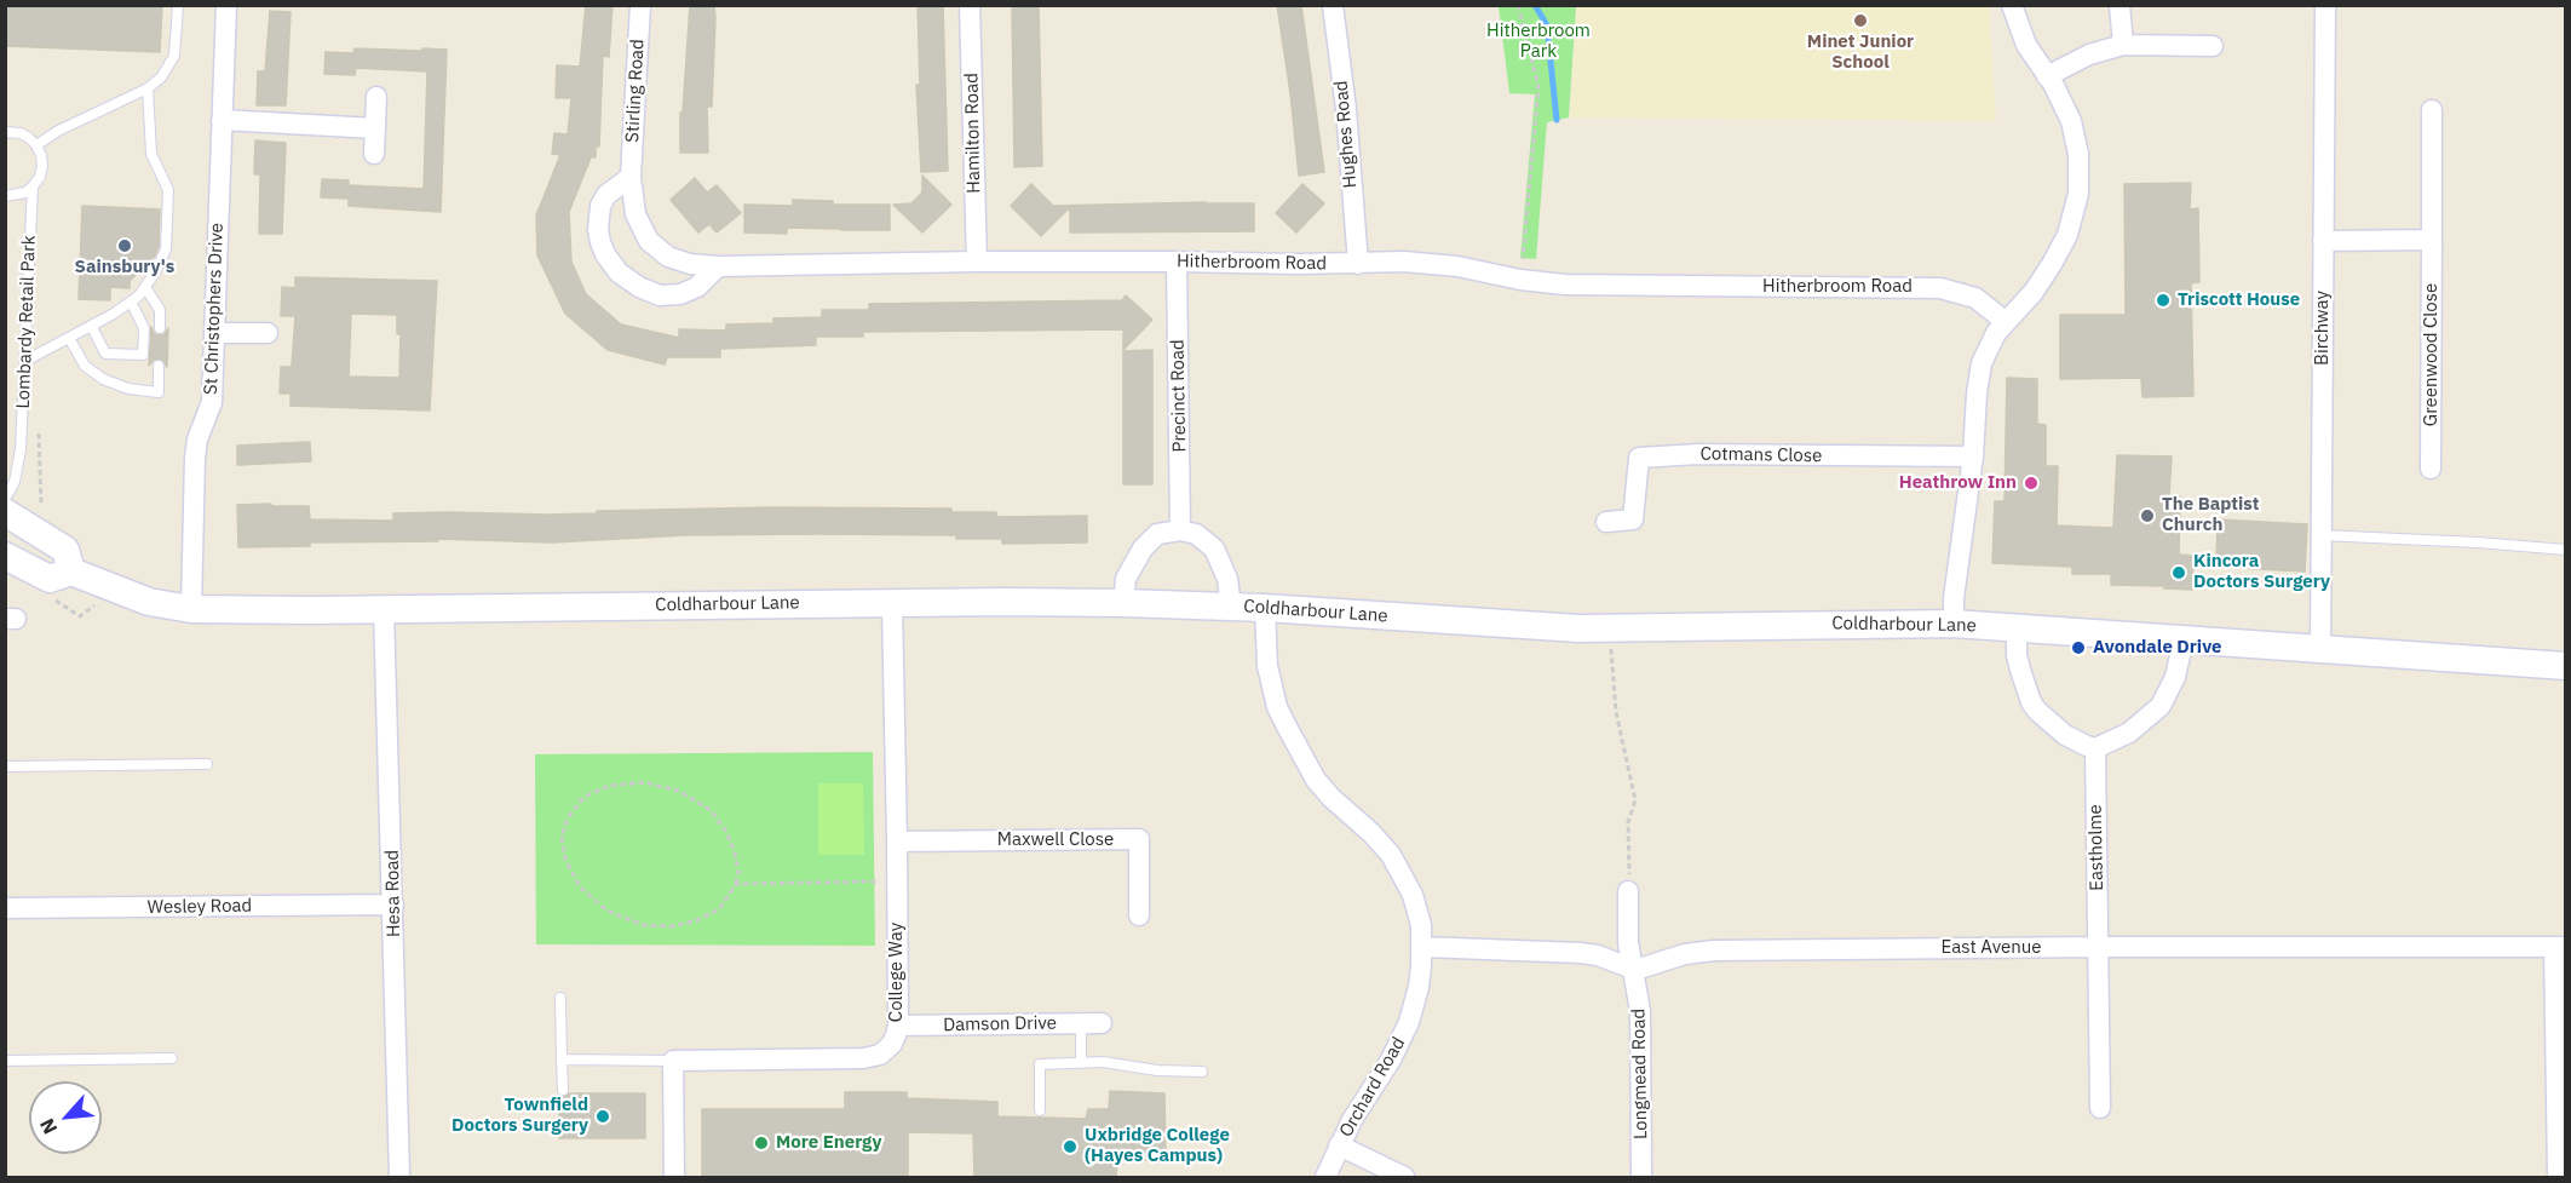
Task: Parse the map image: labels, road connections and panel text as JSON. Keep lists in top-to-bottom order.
{
  "streets": {
    "street": [
      "Stirling Road",
      "Hamilton Road",
      "Hughes Road",
      "Hitherbroom Road",
      "St Christophers Drive",
      "Birchway",
      "Greenwood Close",
      "Precinct Road",
      "Cotmans Close",
      "Coldharbour Lane",
      "Maxwell Close",
      "Eastholme",
      "Hesa Road",
      "Wesley Road",
      "East Avenue",
      "College Way",
      "Damson Drive",
      "Longmead Road",
      "Orchard Road"
    ],
    "lane": ["Lombardy Retail Park"]
  },
  "crossings": [
    ["Stirling Road", "Hitherbroom Road"],
    ["Hamilton Road", "Hitherbroom Road"],
    ["Hughes Road", "Hitherbroom Road"],
    ["Hitherbroom Road", "Precinct Road"],
    ["St Christophers Drive", "Coldharbour Lane"],
    ["Birchway", "Coldharbour Lane"],
    ["Coldharbour Lane", "Hesa Road"],
    ["Coldharbour Lane", "College Way"],
    ["Coldharbour Lane", "Orchard Road"],
    ["Maxwell Close", "College Way"],
    ["Eastholme", "East Avenue"],
    ["Hesa Road", "Wesley Road"],
    ["East Avenue", "Longmead Road"],
    ["College Way", "Damson Drive"]
  ],
  "parks": ["Hitherbroom Park"],
  "places": [
    "Minet Junior School",
    "Sainsbury's",
    "Triscott House",
    "Heathrow Inn",
    "The Baptist Church",
    "Kincora Doctors Surgery",
    "Avondale Drive",
    "Townfield Doctors Surgery",
    "More Energy",
    "Uxbridge College (Hayes Campus)"
  ],
  "north": "bottom left"
}
